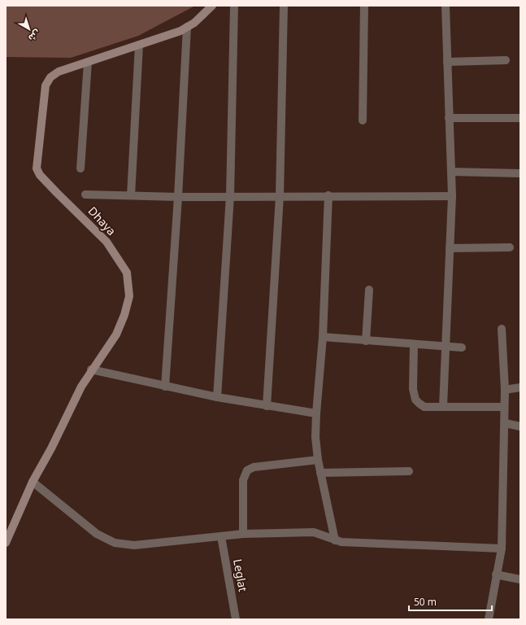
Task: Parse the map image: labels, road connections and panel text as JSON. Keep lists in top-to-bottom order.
{
  "streets": {
    "street": ["Dhaya", "Leglat"]
  },
  "scale_bar": "50 m",
  "north": "bottom right"
}
